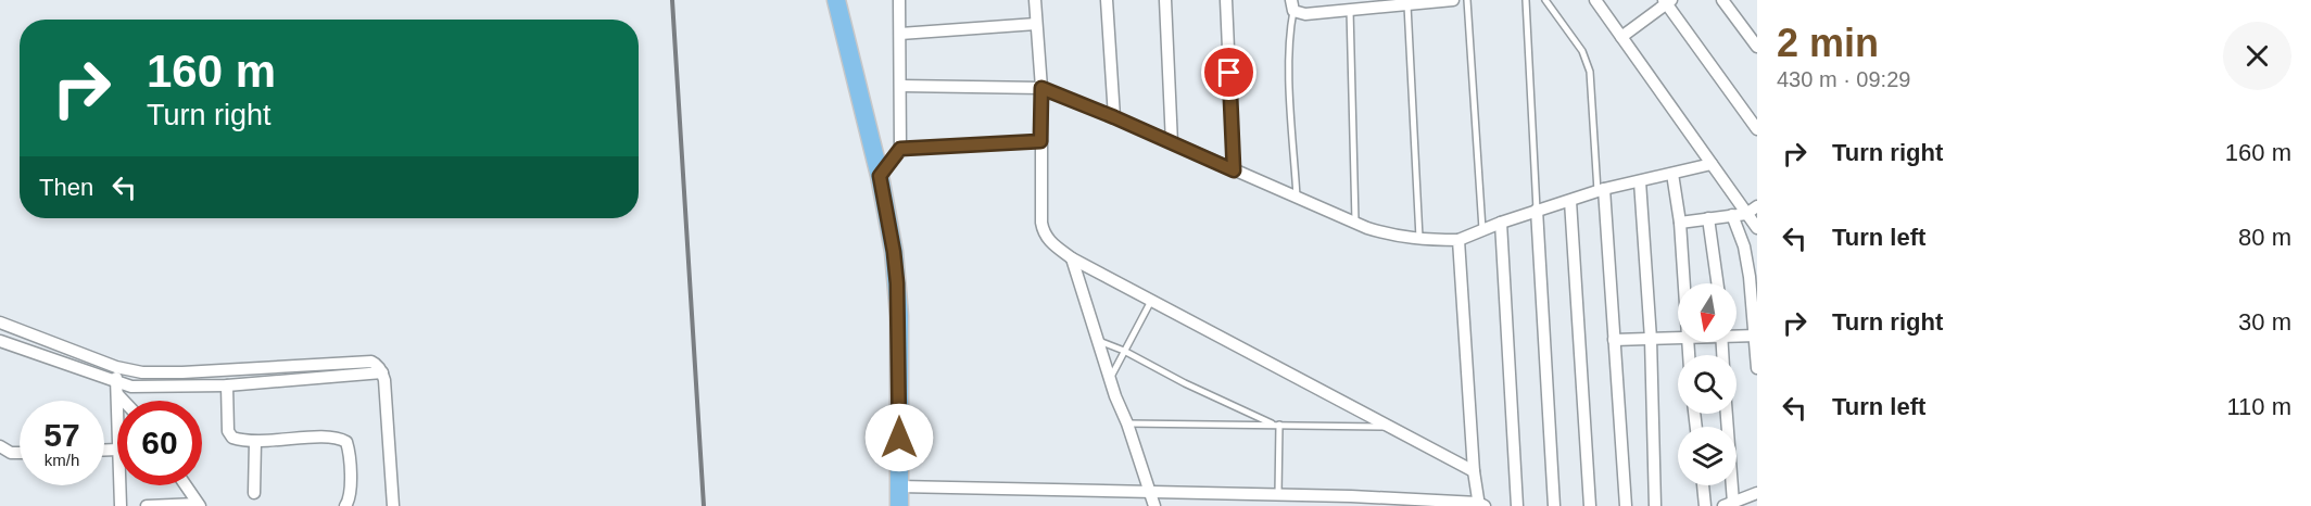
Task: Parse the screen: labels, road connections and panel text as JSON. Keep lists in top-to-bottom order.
{
  "north": "bottom",
  "page": {
    "heading": ["2 min", "430 m · 09:29"],
    "turn": ["160 m", "Turn right"],
    "list": [
      {
        "name": "Turn right",
        "value": "160 m"
      },
      {
        "name": "Turn left",
        "value": "80 m"
      },
      {
        "name": "Turn right",
        "value": "30 m"
      },
      {
        "name": "Turn left",
        "value": "110 m"
      }
    ],
    "then": "Then",
    "speed": "57 km/h",
    "limit": "60"
  }
}
